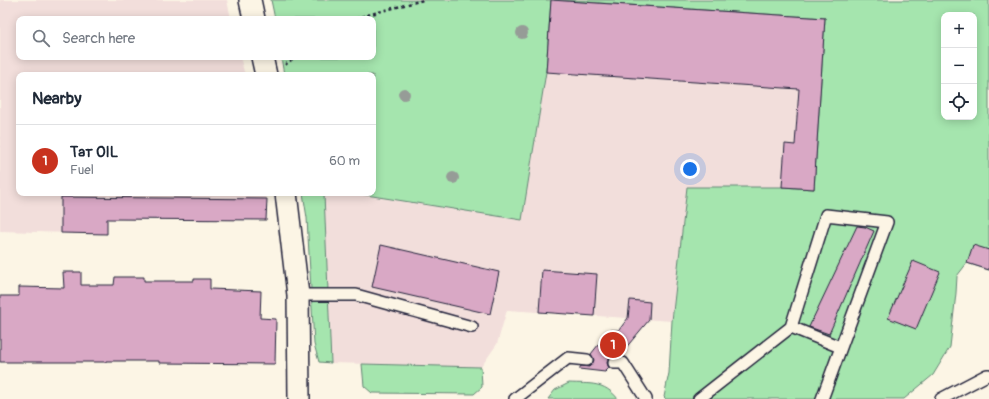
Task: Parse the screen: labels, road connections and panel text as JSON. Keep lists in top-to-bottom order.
{
  "page": {
    "map_buttons": ["+", "−"],
    "search": "Search here",
    "heading": "Nearby",
    "list": [
      {
        "mark": "1",
        "name": "Тат OIL",
        "note": "Fuel",
        "value": "60 m"
      }
    ],
    "pins": "1"
  }
}
